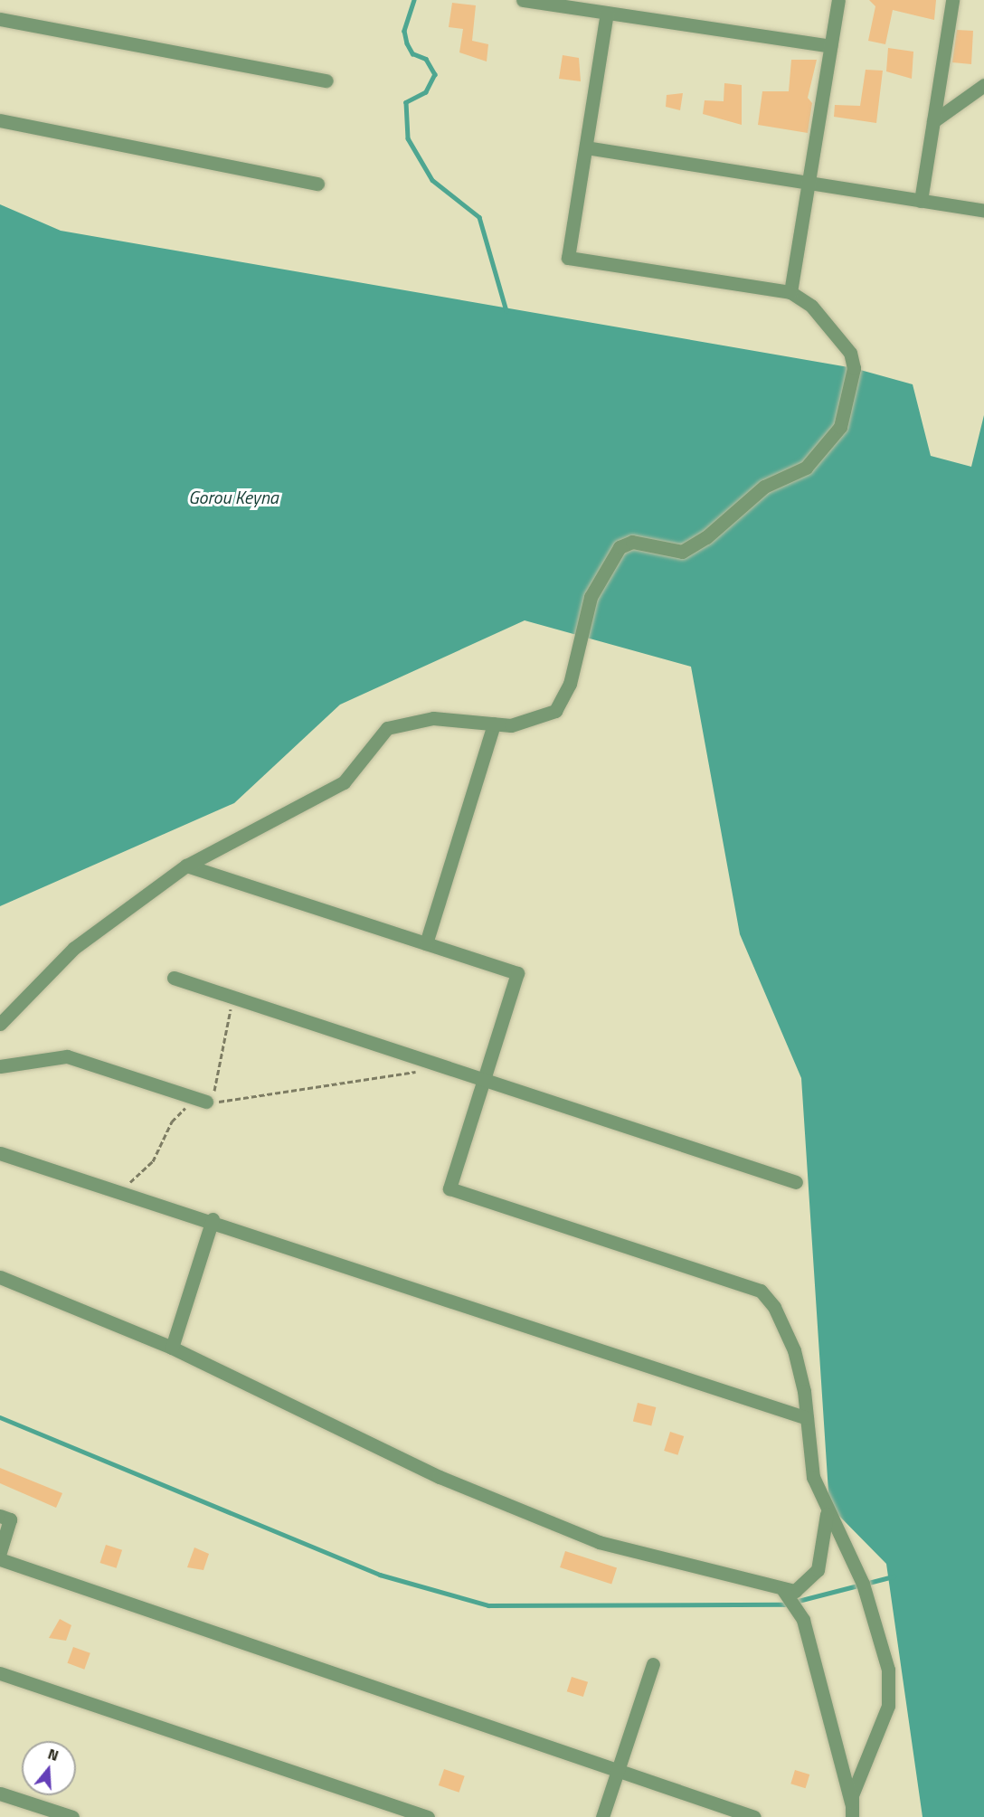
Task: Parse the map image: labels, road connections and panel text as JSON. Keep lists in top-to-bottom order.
{
  "water": ["Gorou Keyna"],
  "north": "top"
}
